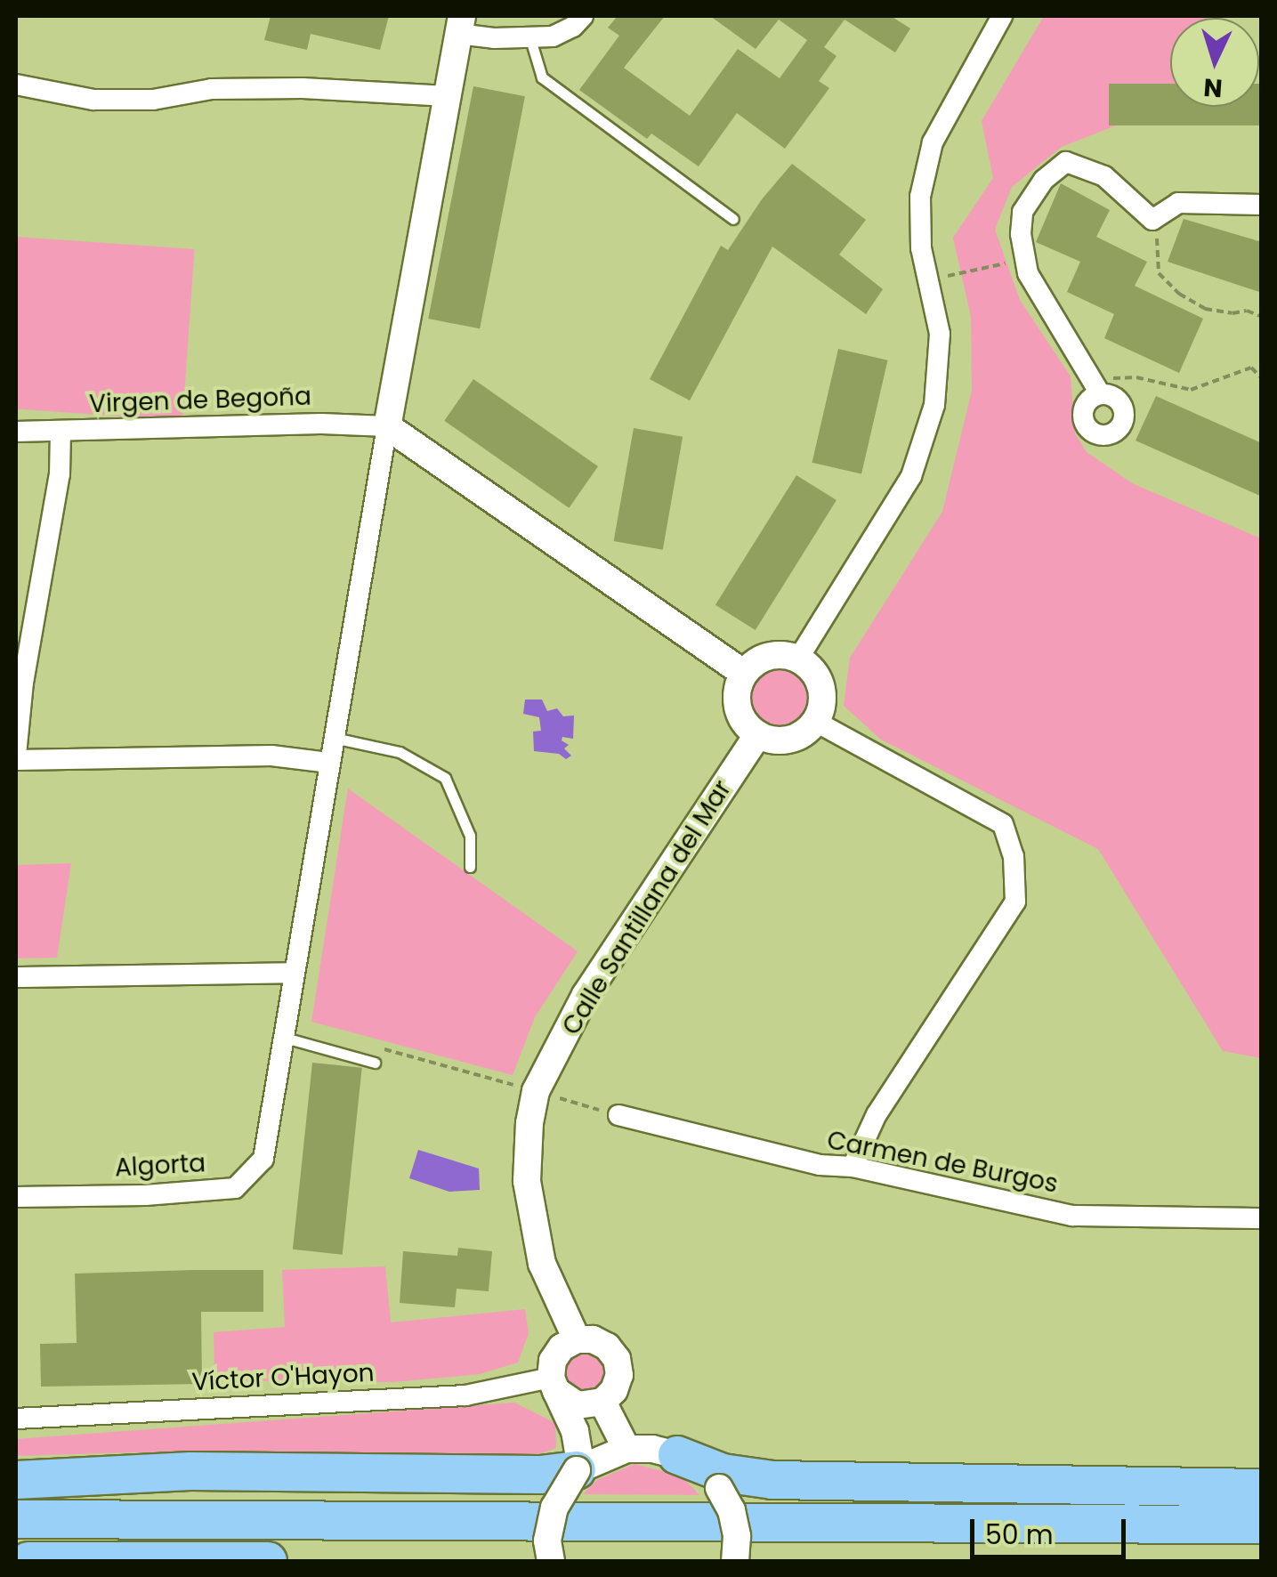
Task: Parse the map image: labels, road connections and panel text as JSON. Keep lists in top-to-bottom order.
{
  "streets": {
    "street": [
      "Virgen de Begoña",
      "Calle Santillana del Mar",
      "Carmen de Burgos",
      "Algorta",
      "Víctor O'Hayon"
    ]
  },
  "crossings": [
    ["Virgen de Begoña", "Algorta"],
    ["Calle Santillana del Mar", "Víctor O'Hayon"]
  ],
  "scale_bar": "50 m",
  "north": "bottom"
}
